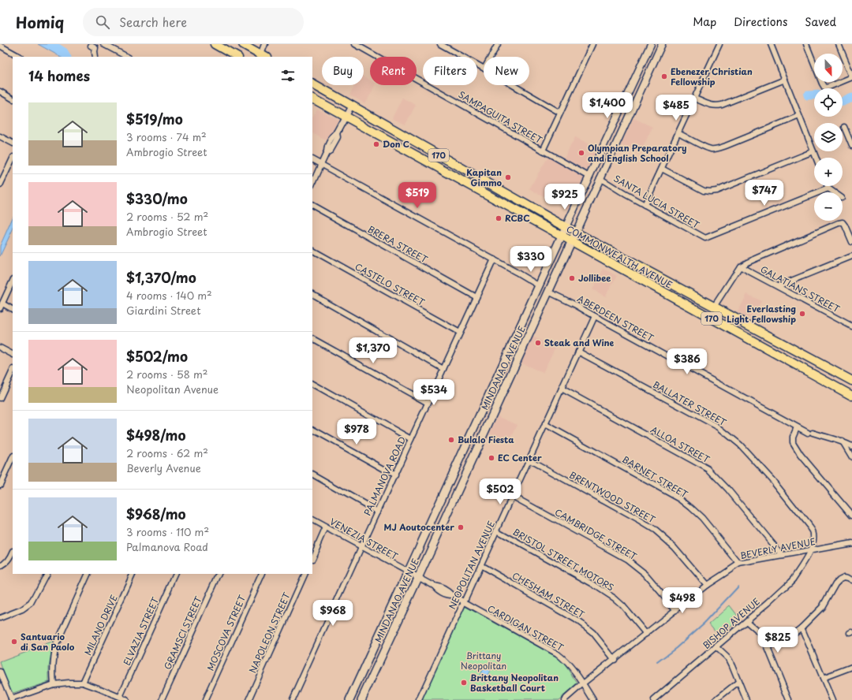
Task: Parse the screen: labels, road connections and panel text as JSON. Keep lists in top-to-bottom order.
{
  "streets": {
    "main road": ["170", "COMMONWEALTH AVENUE", "MINDANAO AVENUE"],
    "street": [
      "SAMPAGUITA STREET",
      "SANTA LUCIA STREET",
      "BRERA STREET",
      "CASTELO STREET",
      "GALATIANS STREET",
      "ABERDEEN STREET",
      "BALLATER STREET",
      "ALLOA STREET",
      "PALMANOVA ROAD",
      "BARNET STREET",
      "BRENTWOOD STREET",
      "CAMBRIDGE STREET",
      "VENEZIA STREET",
      "BEVERLY AVENUE",
      "BRISTOL STREET MOTORS",
      "NEOPOLITAN AVENUE",
      "CHESHAM STREET",
      "BISHOP AVENUE",
      "MILANO DRIVE",
      "CARDIGAN STREET",
      "ELVAZIA STREET",
      "GRAMSCI STREET",
      "MOSCOVA STREET",
      "NAPOLEON STREET"
    ]
  },
  "crossings": [
    ["SAMPAGUITA STREET", "MINDANAO AVENUE"],
    ["SANTA LUCIA STREET", "MINDANAO AVENUE"],
    ["BRERA STREET", "PALMANOVA ROAD"],
    ["COMMONWEALTH AVENUE", "MINDANAO AVENUE"],
    ["CASTELO STREET", "PALMANOVA ROAD"],
    ["ABERDEEN STREET", "MINDANAO AVENUE"],
    ["ABERDEEN STREET", "NEOPOLITAN AVENUE"],
    ["MINDANAO AVENUE", "VENEZIA STREET"],
    ["MINDANAO AVENUE", "CARDIGAN STREET"],
    ["BALLATER STREET", "BEVERLY AVENUE"],
    ["BALLATER STREET", "NEOPOLITAN AVENUE"],
    ["BALLATER STREET", "BISHOP AVENUE"],
    ["ALLOA STREET", "BEVERLY AVENUE"],
    ["ALLOA STREET", "NEOPOLITAN AVENUE"],
    ["PALMANOVA ROAD", "VENEZIA STREET"],
    ["BARNET STREET", "BEVERLY AVENUE"],
    ["BARNET STREET", "NEOPOLITAN AVENUE"],
    ["BRENTWOOD STREET", "BEVERLY AVENUE"],
    ["BRENTWOOD STREET", "NEOPOLITAN AVENUE"],
    ["CAMBRIDGE STREET", "BEVERLY AVENUE"],
    ["CAMBRIDGE STREET", "NEOPOLITAN AVENUE"],
    ["VENEZIA STREET", "CARDIGAN STREET"],
    ["BEVERLY AVENUE", "BRISTOL STREET MOTORS"],
    ["BEVERLY AVENUE", "CHESHAM STREET"],
    ["BEVERLY AVENUE", "BISHOP AVENUE"],
    ["BEVERLY AVENUE", "CARDIGAN STREET"],
    ["BRISTOL STREET MOTORS", "NEOPOLITAN AVENUE"],
    ["NEOPOLITAN AVENUE", "CHESHAM STREET"],
    ["NEOPOLITAN AVENUE", "CARDIGAN STREET"]
  ],
  "parks": ["Brittany Neopolitan"],
  "places": [
    "Ebenezer Christian Fellowship",
    "Don C",
    "Olympian Preparatory and English School",
    "Kapitan Gimmo",
    "RCBC",
    "Jollibee",
    "Everlasting Light Fellowship",
    "Steak and Wine",
    "Bulalo Fiesta",
    "EC Center",
    "MJ Aoutocenter",
    "Santuario di San Paolo",
    "Brittany Neopolitan Basketball Court"
  ],
  "north": "bottom",
  "page": {
    "header": "Homiq",
    "search": "Search here",
    "nav": ["Map", "Directions", "Saved"],
    "map_buttons": ["+", "−"],
    "chip": [
      "Buy",
      "Rent",
      "Filters",
      "New"
    ],
    "heading": "14 homes",
    "price": [
      "$1,400",
      "$485",
      "$747",
      "$519",
      "$925",
      "$330",
      "$1,370",
      "$386",
      "$534",
      "$978",
      "$502",
      "$498",
      "$968",
      "$825"
    ],
    "list": [
      {
        "name": "$519/mo",
        "note": "3 rooms · 74 m² · Ambrogio Street"
      },
      {
        "name": "$330/mo",
        "note": "2 rooms · 52 m² · Ambrogio Street"
      },
      {
        "name": "$1,370/mo",
        "note": "4 rooms · 140 m² · Giardini Street"
      },
      {
        "name": "$502/mo",
        "note": "2 rooms · 58 m² · Neopolitan Avenue"
      },
      {
        "name": "$498/mo",
        "note": "2 rooms · 62 m² · Beverly Avenue"
      },
      {
        "name": "$968/mo",
        "note": "3 rooms · 110 m² · Palmanova Road"
      }
    ]
  }
}
